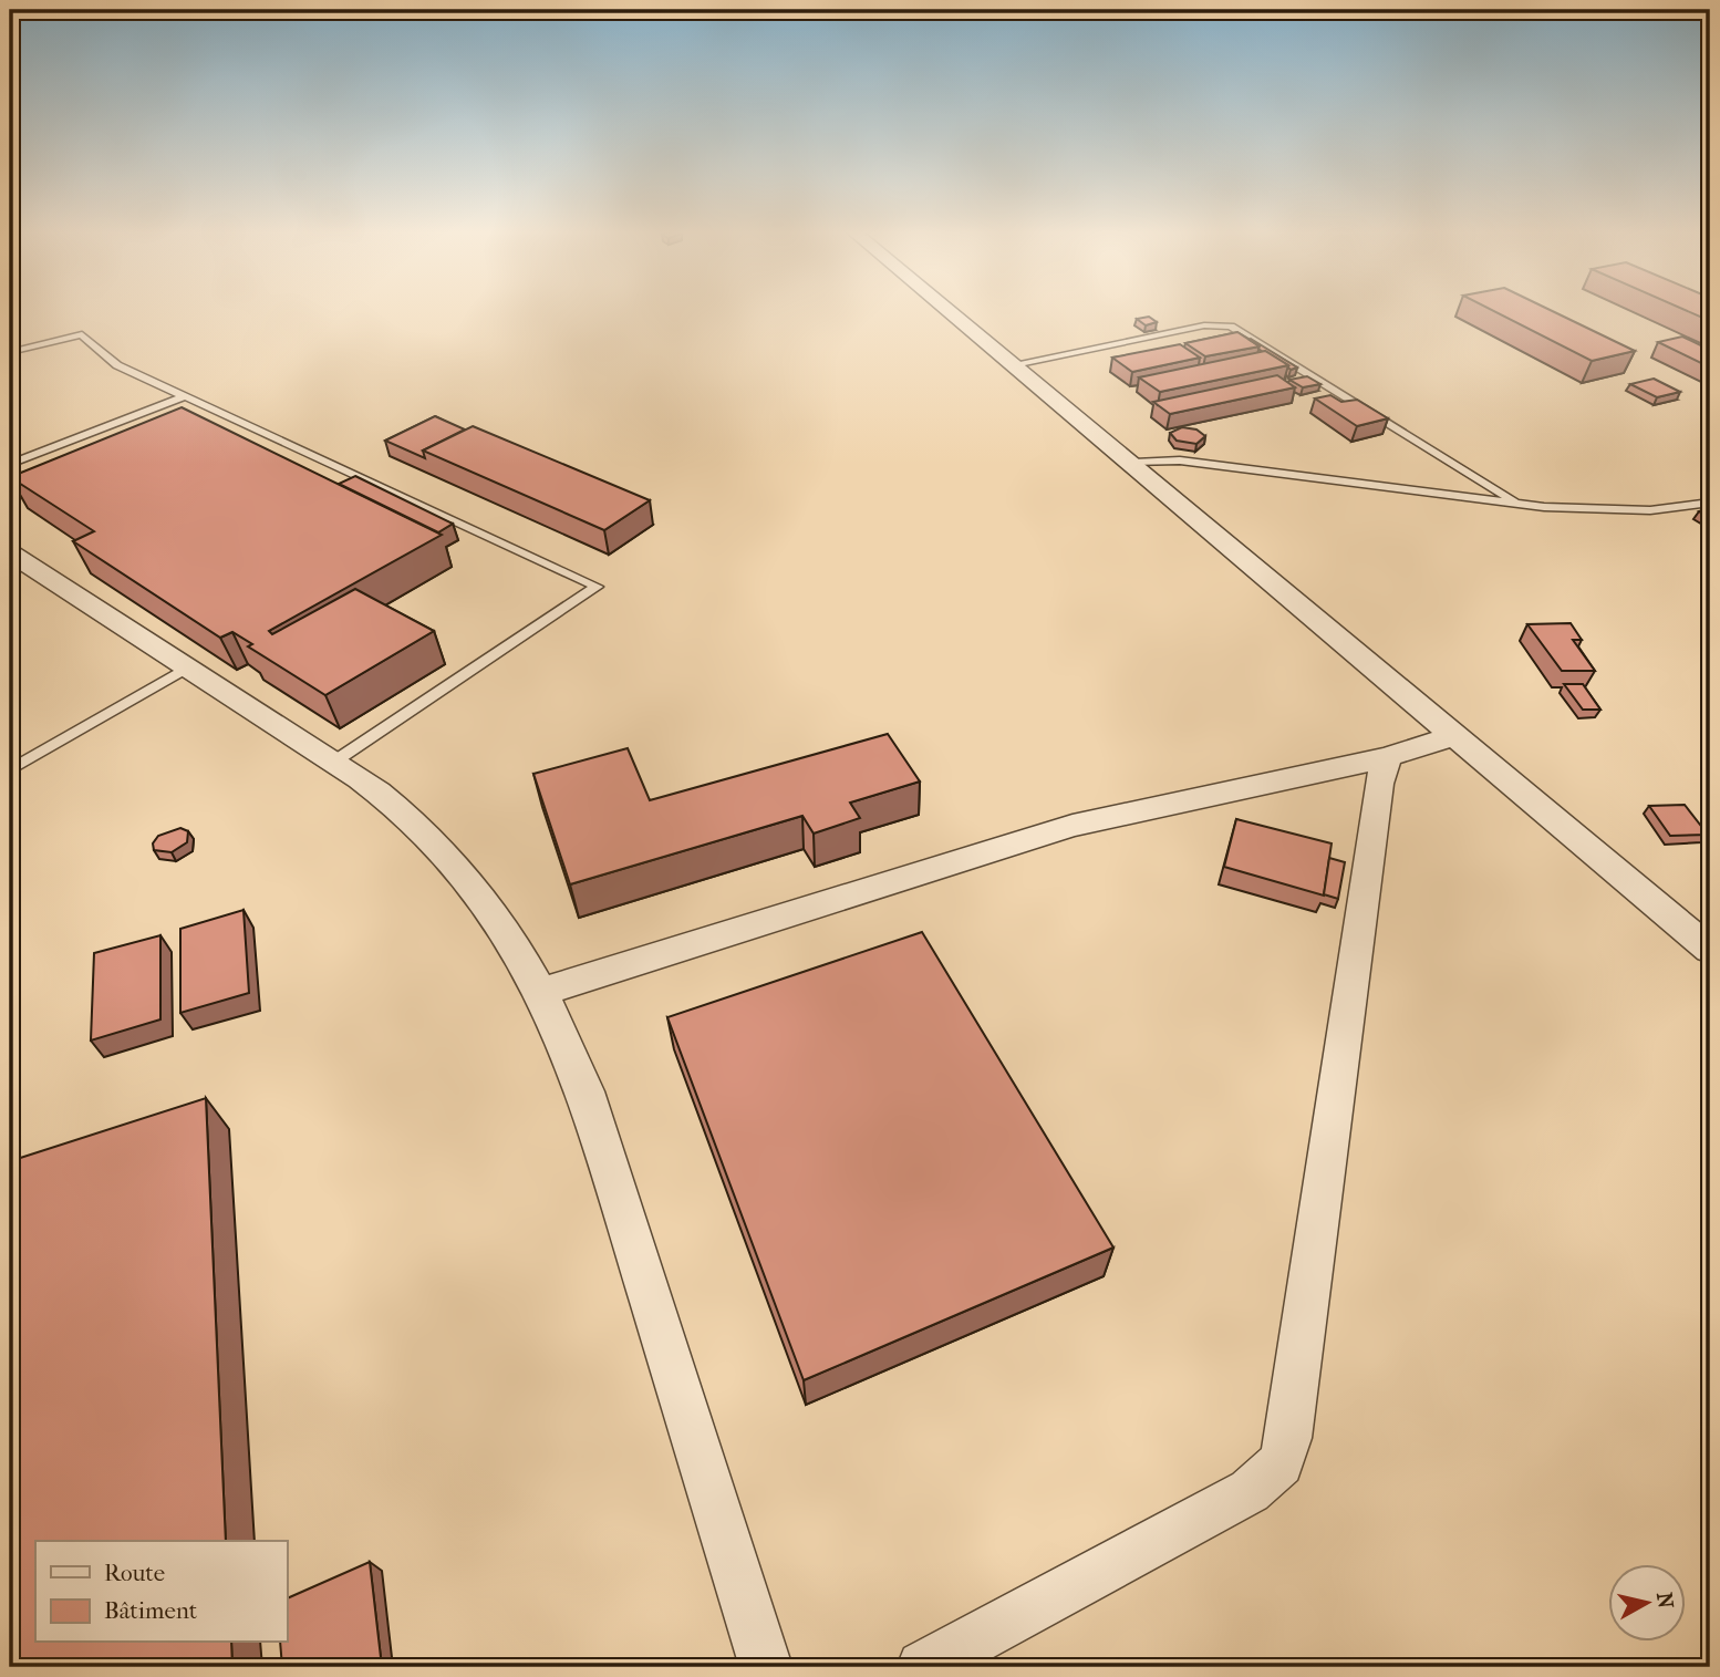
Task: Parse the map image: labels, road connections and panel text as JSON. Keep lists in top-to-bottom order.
{
  "legend": ["Route", "Bâtiment"],
  "north": "right"
}
